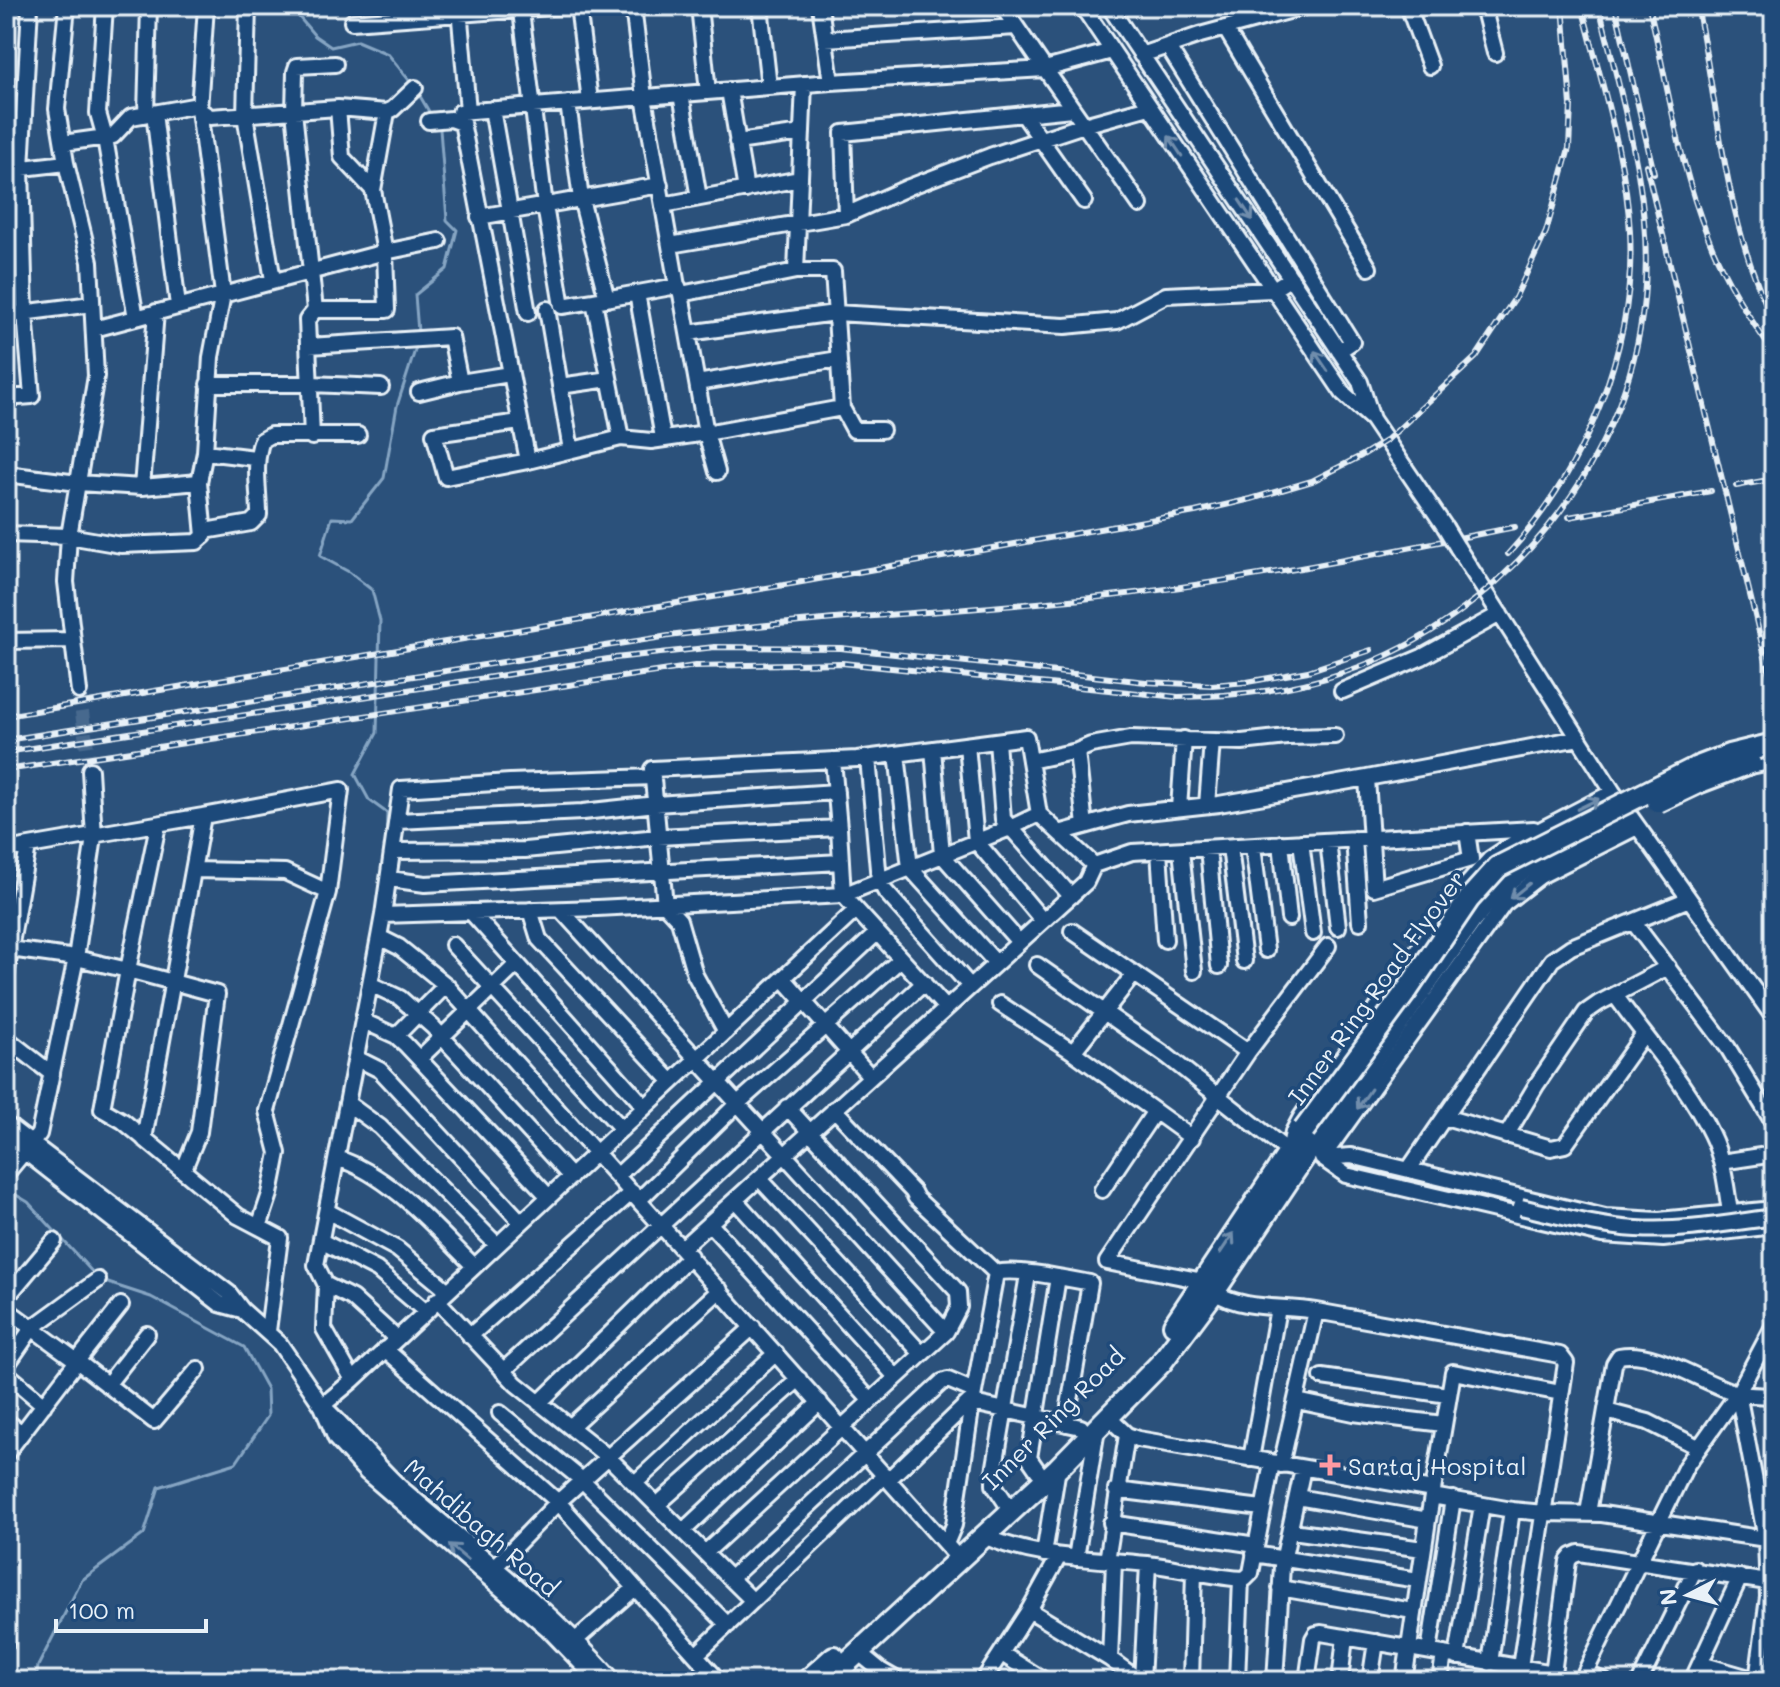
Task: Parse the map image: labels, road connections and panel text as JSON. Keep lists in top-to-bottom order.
{
  "streets": {
    "highway": ["Inner Ring Road Flyover", "Inner Ring Road"],
    "street": ["Mahdibagh Road"]
  },
  "crossings": [
    ["Inner Ring Road Flyover", "Inner Ring Road"]
  ],
  "places": {
    "health": ["Sartaj Hospital"]
  },
  "scale_bar": "100 m",
  "north": "left"
}
